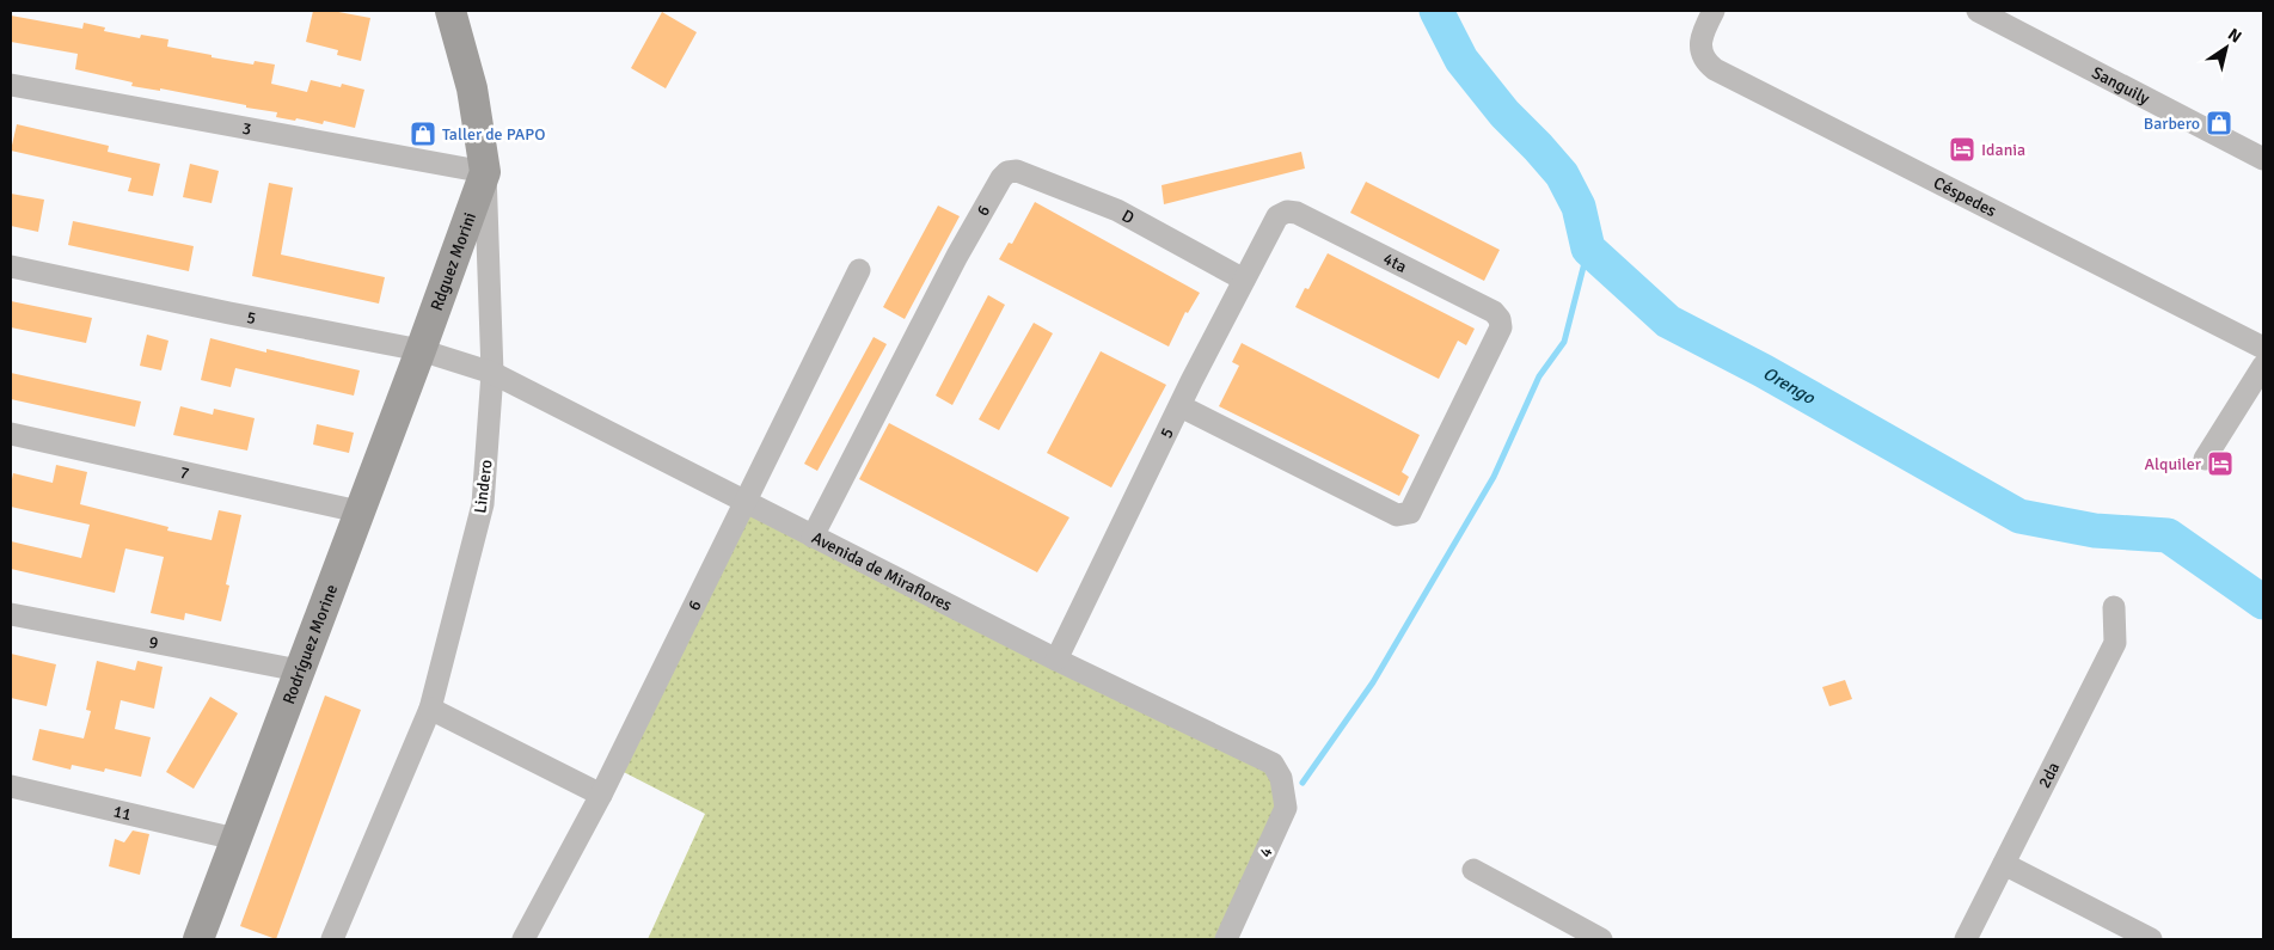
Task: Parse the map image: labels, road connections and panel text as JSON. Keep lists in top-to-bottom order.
{
  "streets": {
    "street": [
      "Sanguily",
      "3",
      "Céspedes",
      "6",
      "D",
      "Rdguez Morini",
      "4ta",
      "5",
      "7",
      "Lindero",
      "Avenida de Miraflores",
      "9",
      "Rodríguez Morine",
      "2da",
      "11",
      "4"
    ]
  },
  "crossings": [
    ["3", "Rdguez Morini"],
    ["3", "Lindero"],
    ["6", "D"],
    ["6", "Avenida de Miraflores"],
    ["D", "5"],
    ["Rdguez Morini", "5"],
    ["Rdguez Morini", "Lindero"],
    ["Rdguez Morini", "Rodríguez Morine"],
    ["4ta", "5"],
    ["5", "Lindero"],
    ["5", "Avenida de Miraflores"],
    ["5", "Rodríguez Morine"],
    ["7", "Rodríguez Morine"],
    ["Lindero", "Avenida de Miraflores"],
    ["Avenida de Miraflores", "4"],
    ["9", "Rodríguez Morine"],
    ["Rodríguez Morine", "11"]
  ],
  "water": ["Orengo"],
  "places": {
    "shop": ["Barbero", "Taller de PAPO"],
    "hotel": ["Idania", "Alquiler"]
  },
  "north": "top right"
}
